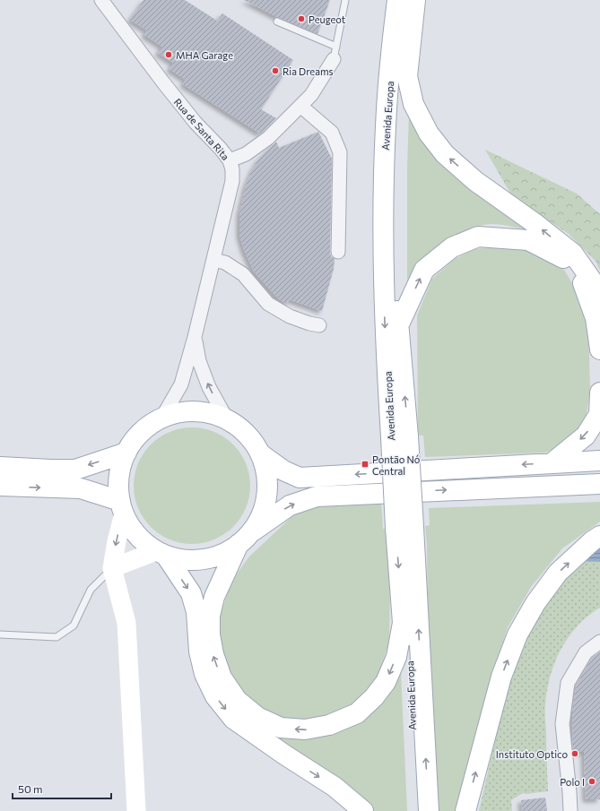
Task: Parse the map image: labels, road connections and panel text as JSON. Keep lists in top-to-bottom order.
{
  "streets": {
    "main road": ["Avenida Europa"],
    "street": ["Rua de Santa Rita"]
  },
  "places": {
    "other": [
      "Peugeot",
      "MHA Garage",
      "Ria Dreams",
      "Instituto Optico",
      "Polo I"
    ],
    "transit": ["Pontão Nó Central"]
  },
  "scale_bar": "50 m"
}
